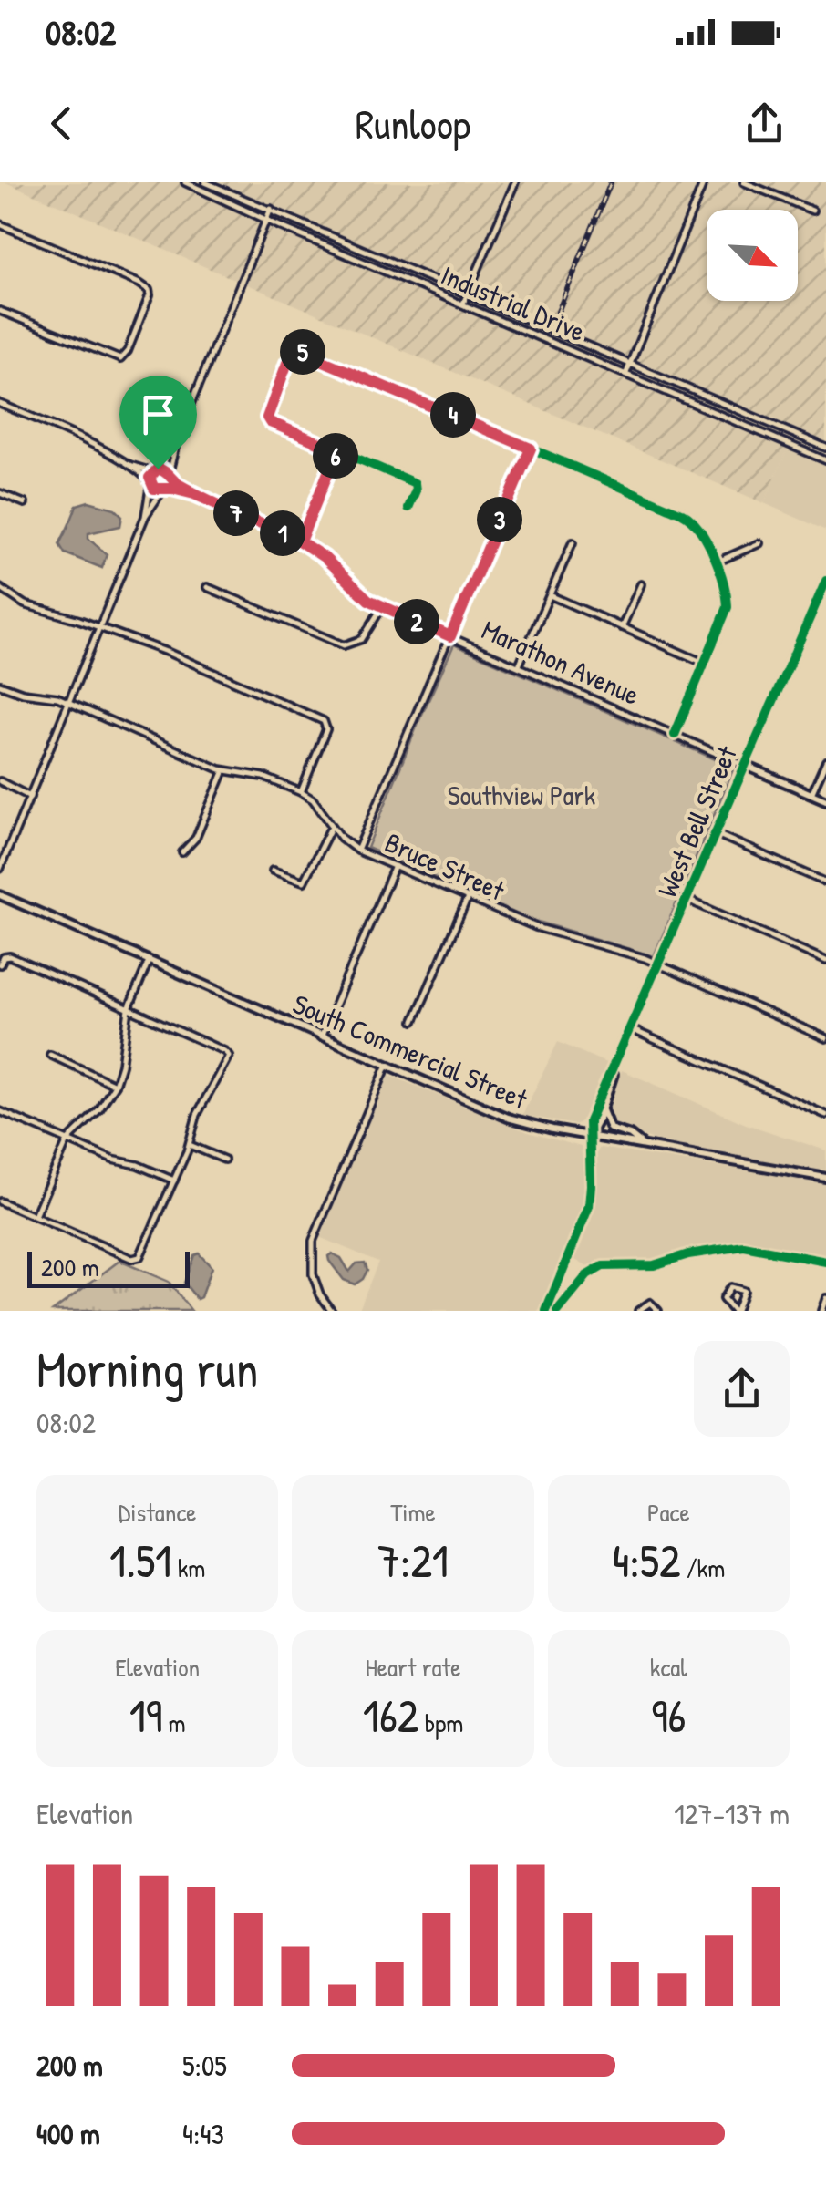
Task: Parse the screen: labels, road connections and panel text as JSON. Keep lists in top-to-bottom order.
{
  "streets": {
    "main road": ["Marathon Avenue", "West Bell Street", "South Commercial Street"],
    "street": ["Industrial Drive", "Bruce Street"]
  },
  "crossings": [
    ["Marathon Avenue", "West Bell Street"],
    ["West Bell Street", "Bruce Street"],
    ["West Bell Street", "South Commercial Street"]
  ],
  "parks": ["Southview Park"],
  "scale_bar": "200 m",
  "north": "bottom right",
  "page": {
    "status": "08:02",
    "header": "Runloop",
    "pins": [
      "5",
      "4",
      "6",
      "7",
      "3",
      "1",
      "2"
    ],
    "scale": "200 m",
    "heading": ["Morning run", "08:02"],
    "stats": [
      ["Distance", "1.51 km"],
      ["Time", "7:21"],
      ["Pace", "4:52 /km"],
      ["Elevation", "19 m"],
      ["Heart rate", "162 bpm"],
      ["kcal", "96"]
    ],
    "chart": ["Elevation", "127–137 m"],
    "list": [
      {
        "name": "200 m",
        "note": "5:05"
      },
      {
        "name": "400 m",
        "note": "4:43"
      }
    ]
  }
}
